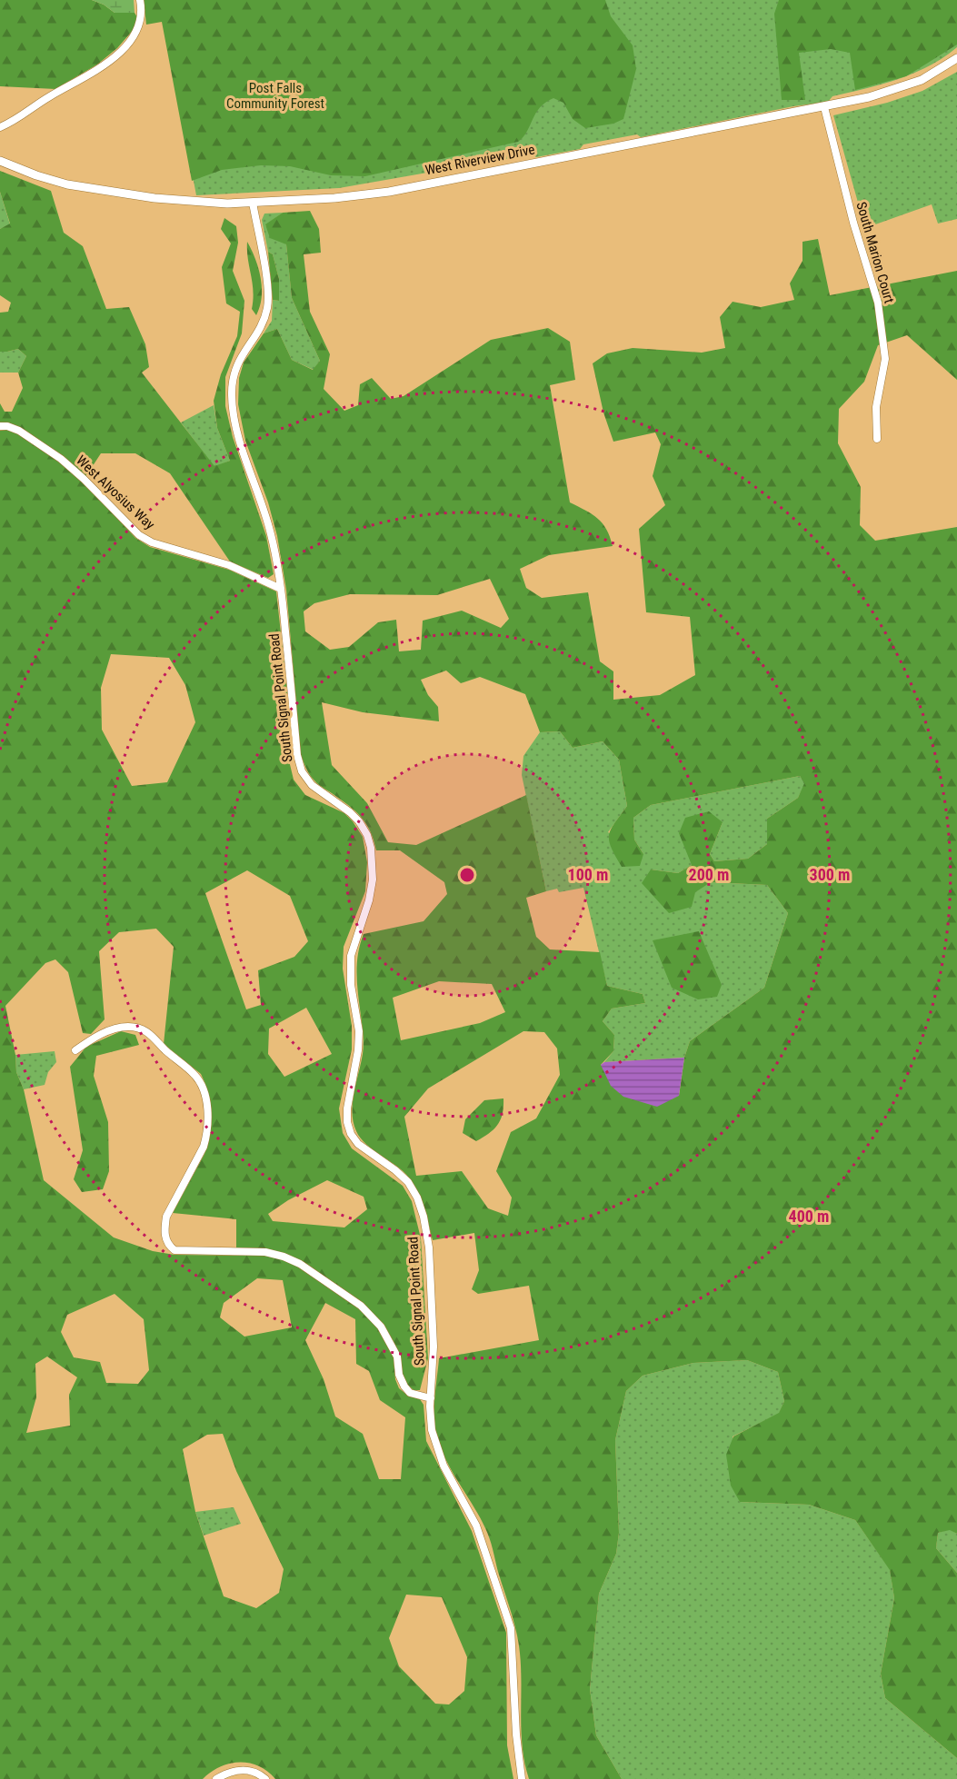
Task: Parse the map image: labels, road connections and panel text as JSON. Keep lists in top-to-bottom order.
{
  "streets": {
    "street": [
      "West Riverview Drive",
      "South Marion Court",
      "West Alyosius Way",
      "South Signal Point Road"
    ]
  },
  "crossings": [
    ["West Riverview Drive", "South Marion Court"],
    ["West Riverview Drive", "South Signal Point Road"],
    ["West Alyosius Way", "South Signal Point Road"]
  ],
  "parks": ["Post Falls Community Forest"],
  "rings": [
    "100 m",
    "200 m",
    "300 m",
    "400 m"
  ]
}
